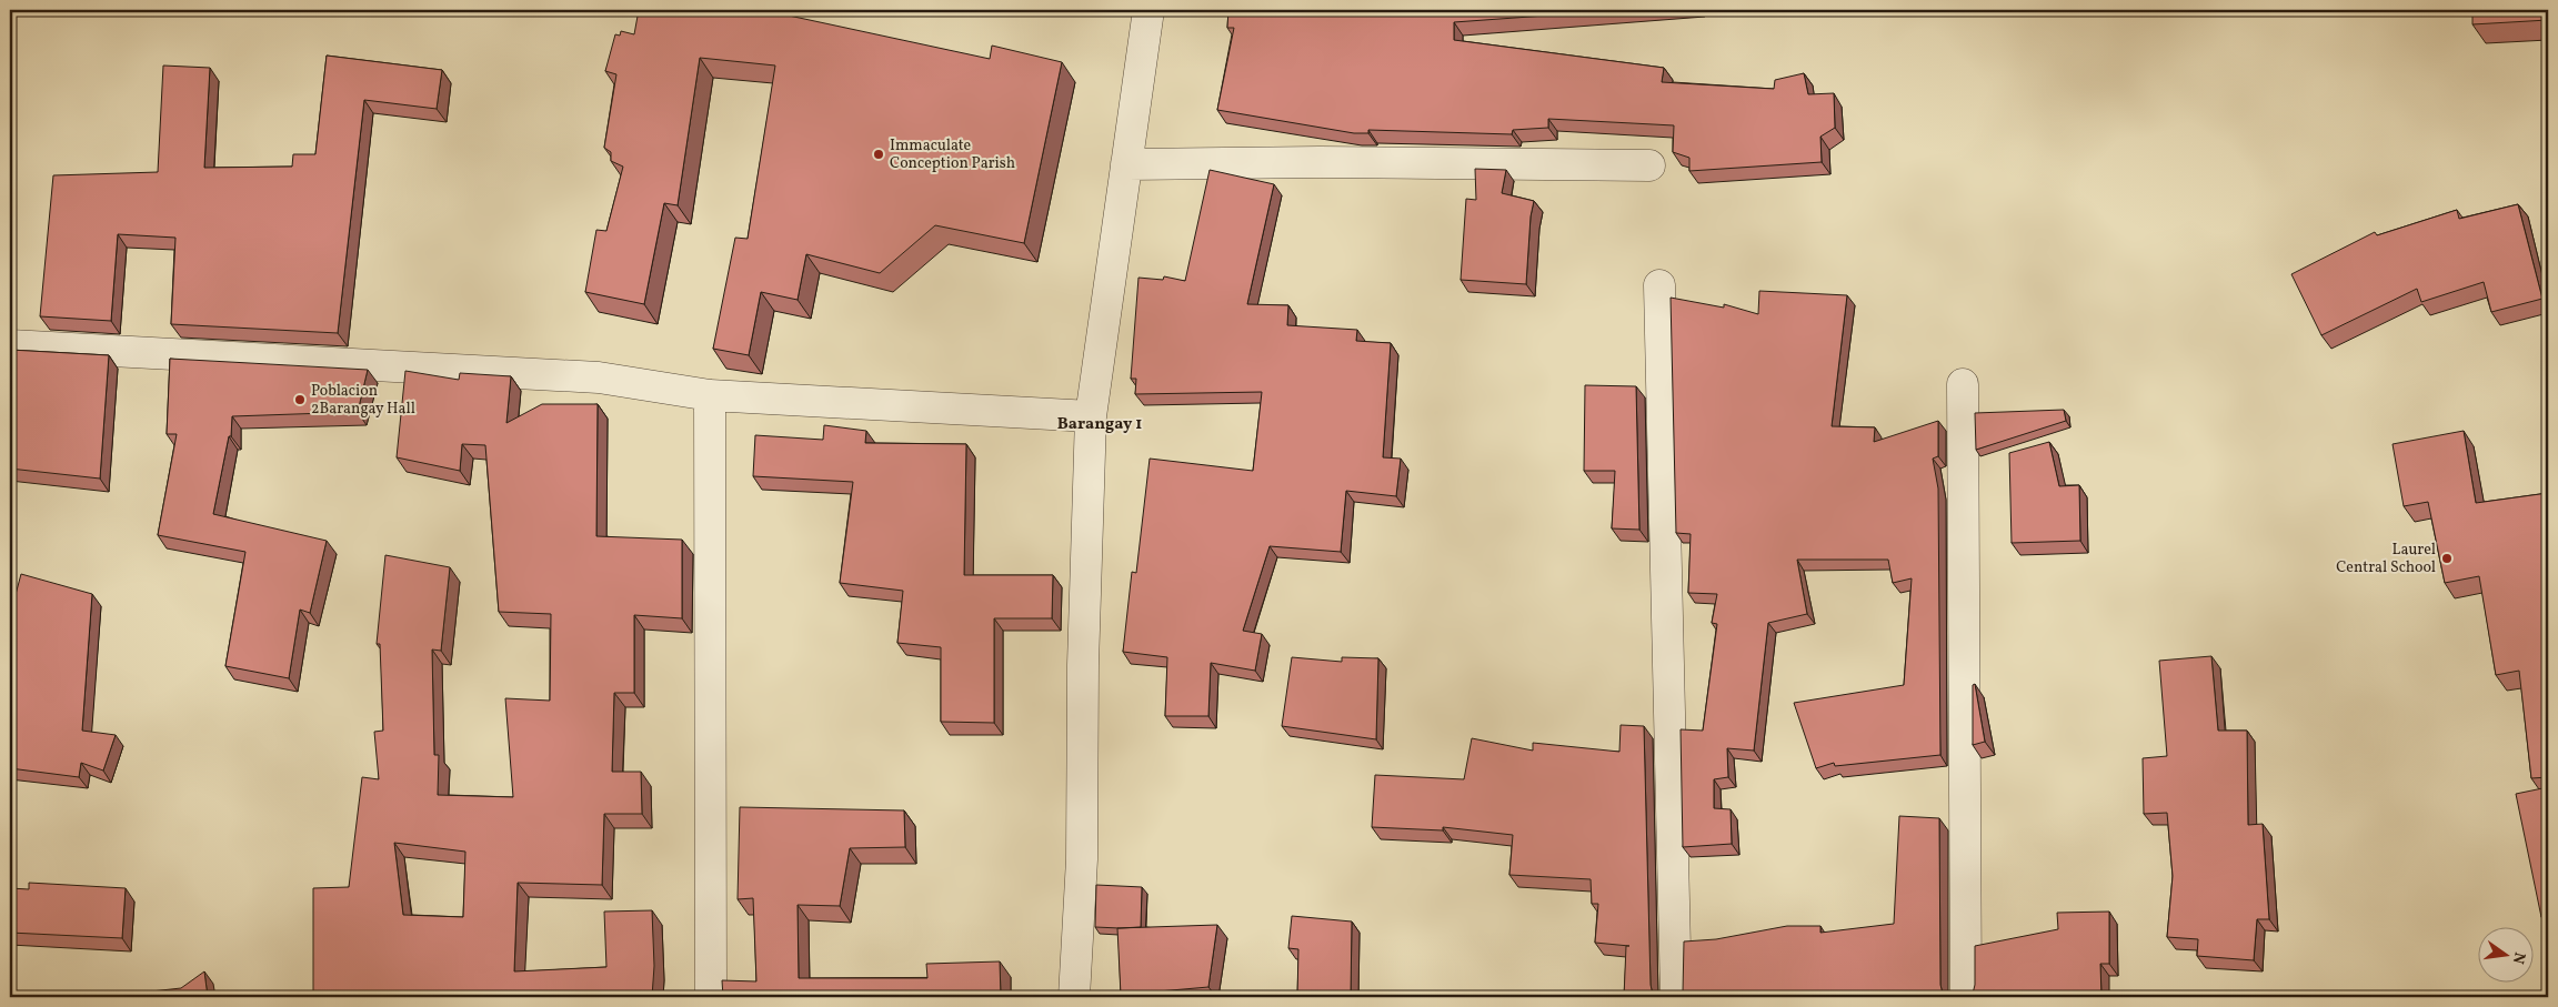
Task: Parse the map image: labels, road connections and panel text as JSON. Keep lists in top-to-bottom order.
{
  "districts": ["Barangay 1"],
  "places": ["Immaculate Conception Parish", "Poblacion 2Barangay Hall", "Laurel Central School"],
  "north": "right"
}
